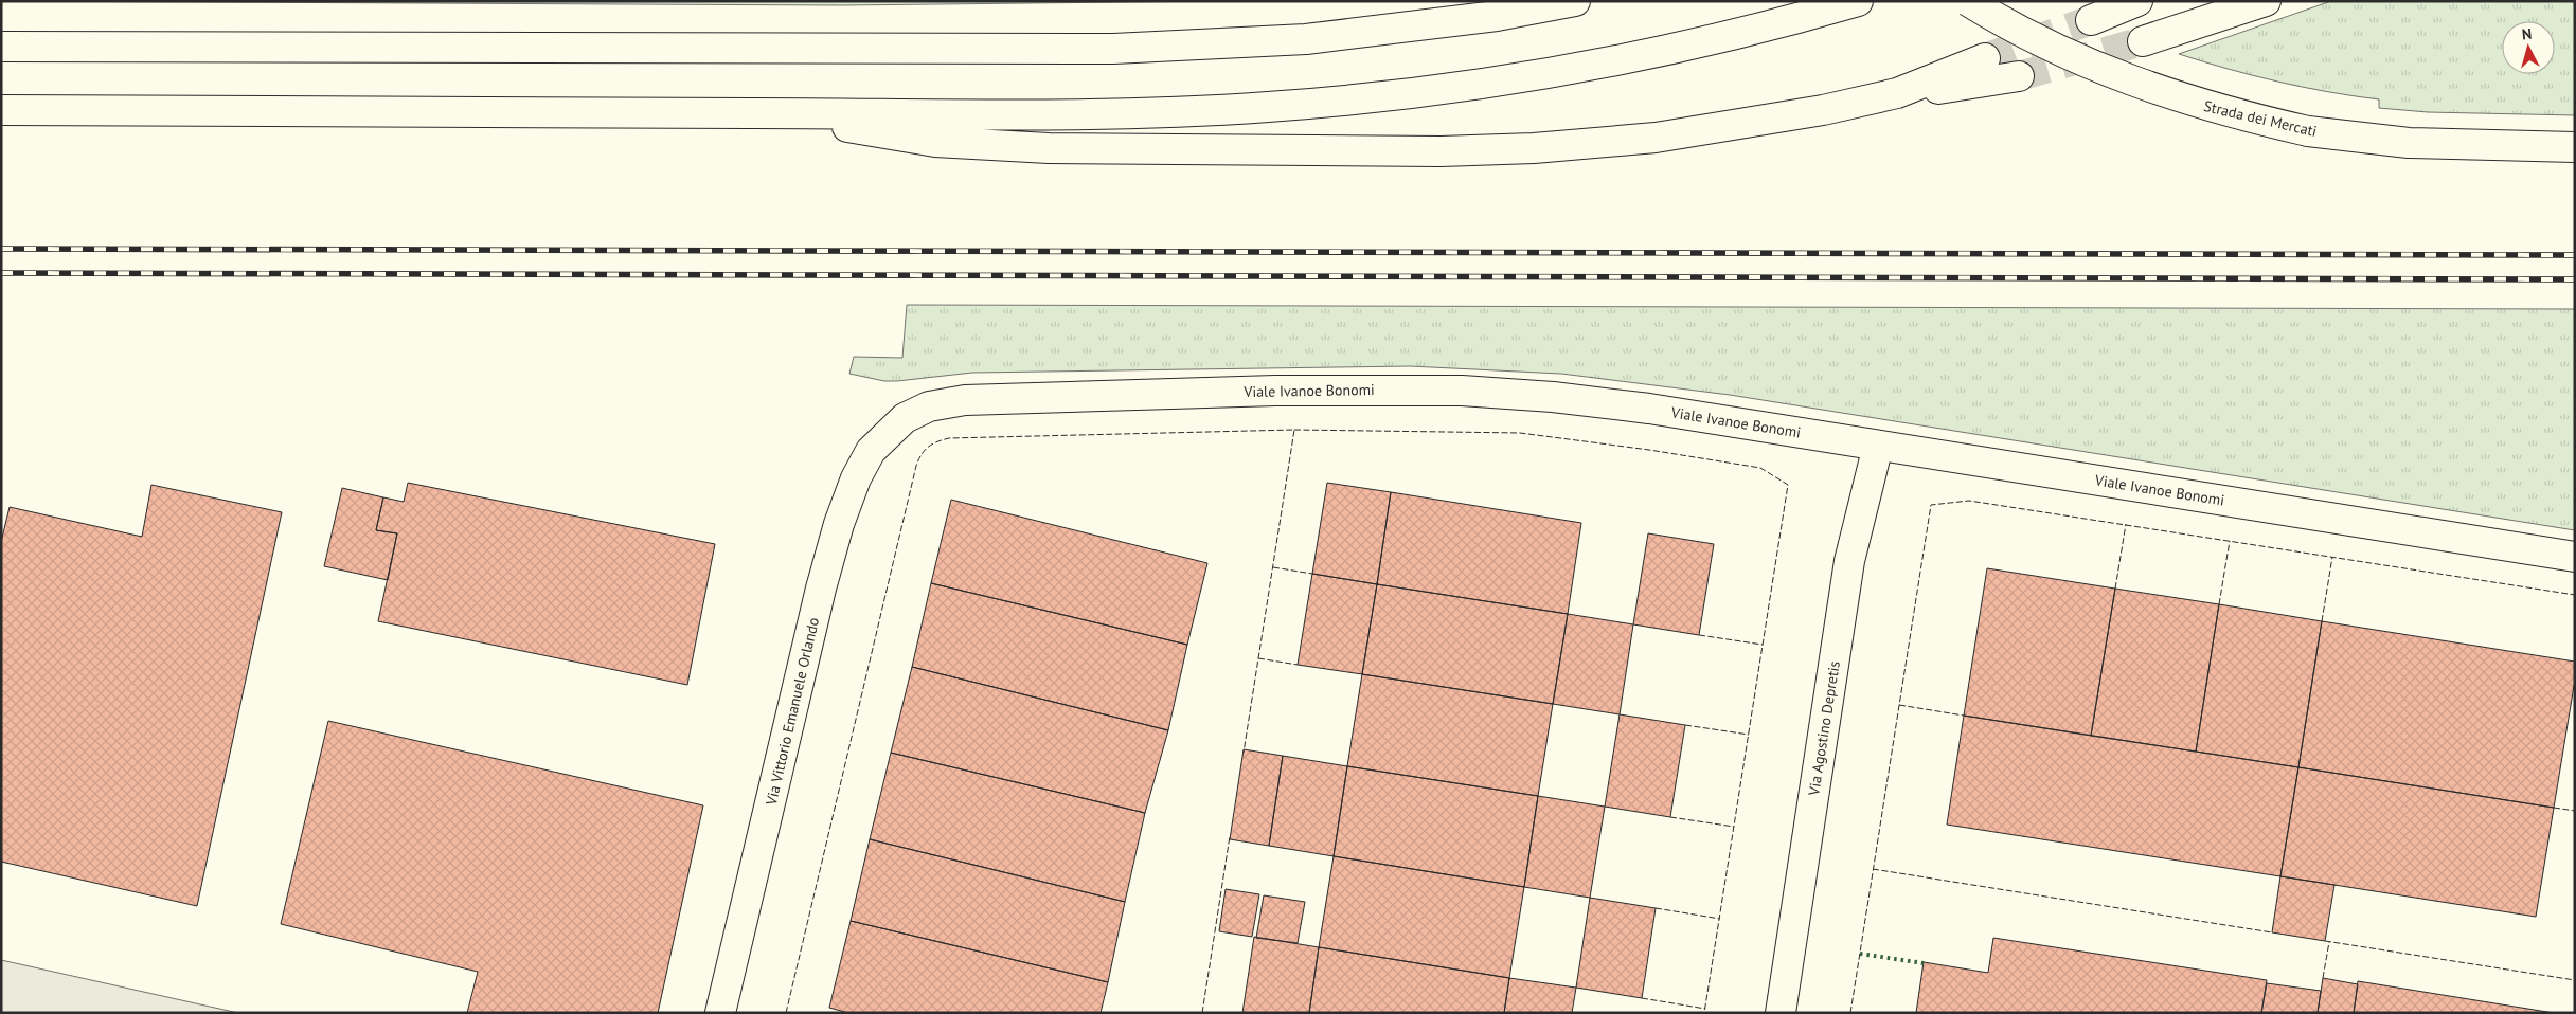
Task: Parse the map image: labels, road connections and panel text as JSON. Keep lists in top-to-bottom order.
{
  "streets": {
    "main road": [
      "Strada dei Mercati",
      "Viale Ivanoe Bonomi",
      "Via Vittorio Emanuele Orlando",
      "Via Agostino Depretis"
    ]
  },
  "crossings": [
    ["Viale Ivanoe Bonomi", "Via Vittorio Emanuele Orlando"],
    ["Viale Ivanoe Bonomi", "Via Agostino Depretis"]
  ],
  "north": "top"
}
